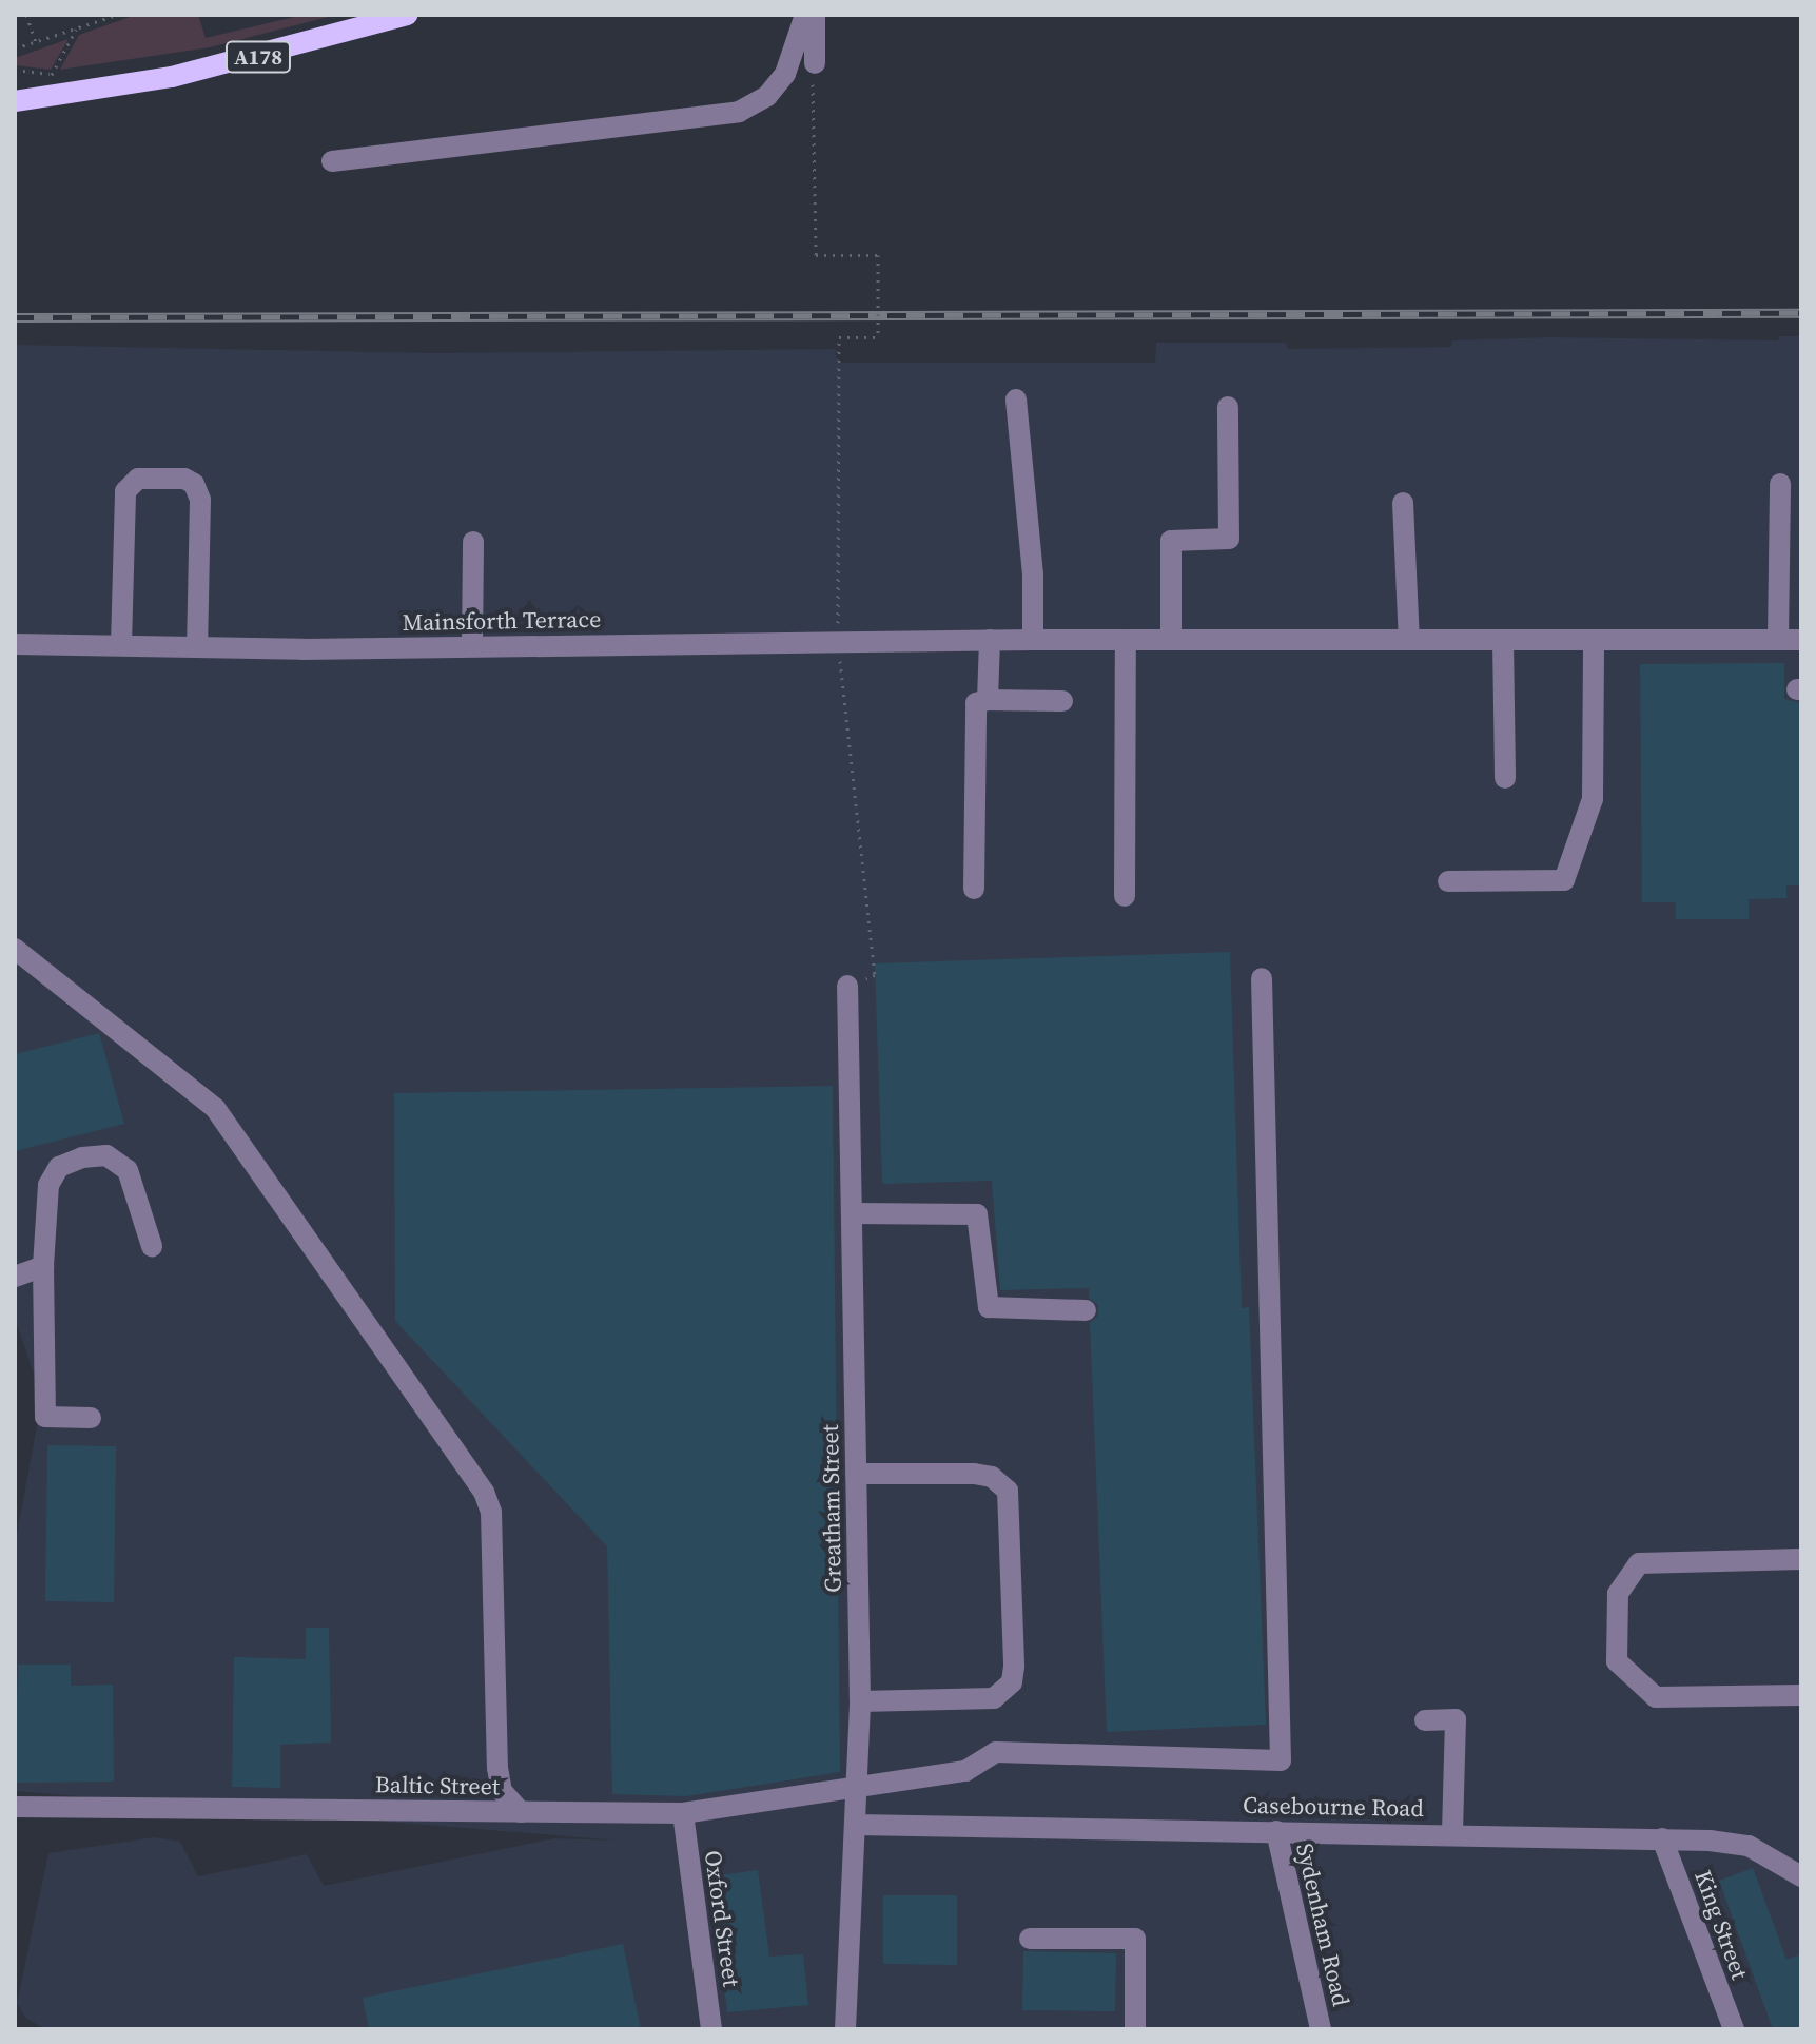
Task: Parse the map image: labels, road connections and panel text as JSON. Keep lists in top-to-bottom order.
{
  "streets": {
    "main road": ["A178"],
    "street": [
      "Mainsforth Terrace",
      "Greatham Street",
      "Baltic Street",
      "Casebourne Road",
      "Oxford Street",
      "Sydenham Road",
      "King Street"
    ]
  },
  "crossings": [
    ["Greatham Street", "Baltic Street"],
    ["Greatham Street", "Casebourne Road"],
    ["Baltic Street", "Oxford Street"],
    ["Casebourne Road", "Sydenham Road"],
    ["Casebourne Road", "King Street"]
  ]
}
